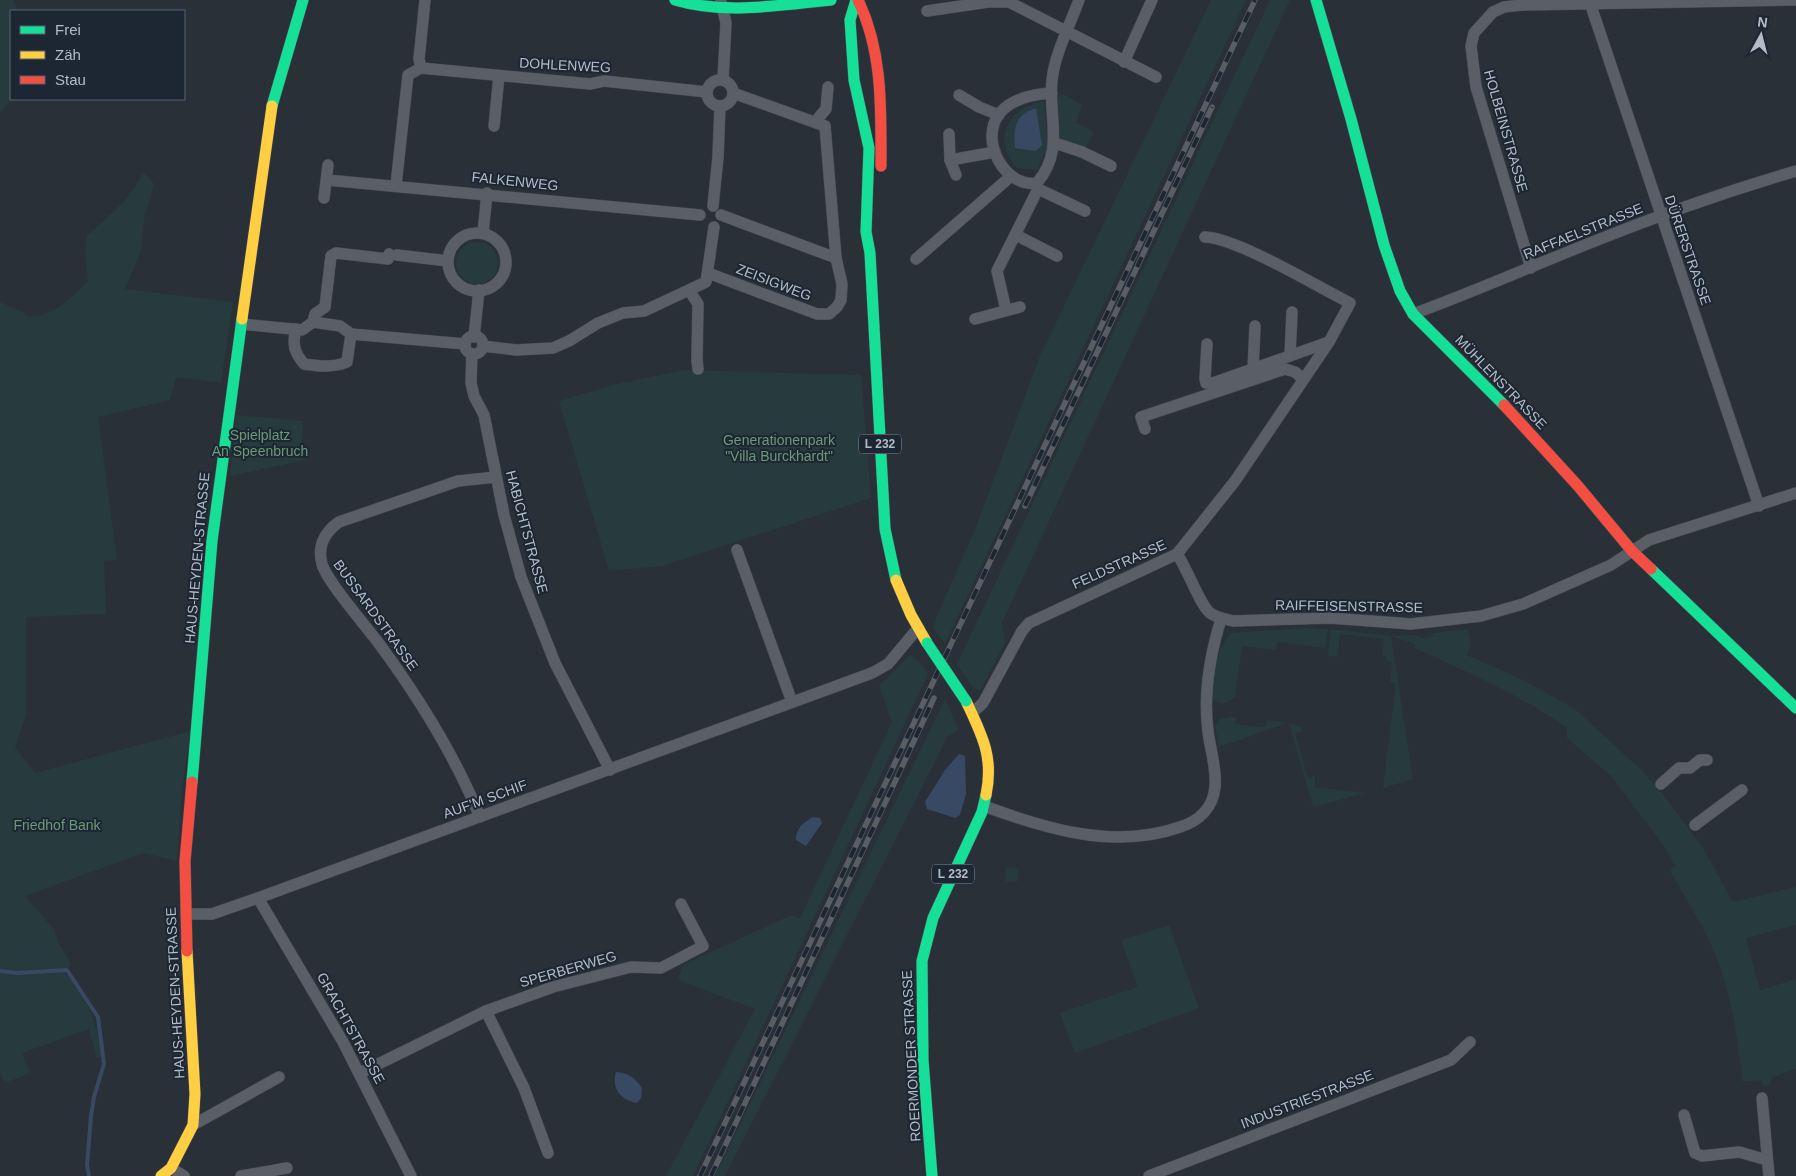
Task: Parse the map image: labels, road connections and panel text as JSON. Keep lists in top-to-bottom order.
{
  "streets": {
    "street": [
      "DOHLENWEG",
      "HOLBEINSTRASSE",
      "FALKENWEG",
      "RAFFAELSTRASSE",
      "DÜRERSTRASSE",
      "ZEISIGWEG",
      "MÜHLENSTRASSE",
      "L 232",
      "HABICHTSTRASSE",
      "HAUS-HEYDEN-STRASSE",
      "FELDSTRASSE",
      "RAIFFEISENSTRASSE",
      "BUSSARDSTRASSE",
      "AUF'M SCHIF",
      "SPERBERWEG",
      "GRACHTSTRASSE",
      "ROERMONDER STRASSE",
      "INDUSTRIESTRASSE"
    ]
  },
  "crossings": [
    ["HOLBEINSTRASSE", "RAFFAELSTRASSE"],
    ["HOLBEINSTRASSE", "DÜRERSTRASSE"],
    ["RAFFAELSTRASSE", "DÜRERSTRASSE"],
    ["RAFFAELSTRASSE", "MÜHLENSTRASSE"],
    ["DÜRERSTRASSE", "RAIFFEISENSTRASSE"],
    ["MÜHLENSTRASSE", "RAIFFEISENSTRASSE"],
    ["HABICHTSTRASSE", "BUSSARDSTRASSE"],
    ["HABICHTSTRASSE", "AUF'M SCHIF"],
    ["HAUS-HEYDEN-STRASSE", "AUF'M SCHIF"],
    ["FELDSTRASSE", "ROERMONDER STRASSE"],
    ["BUSSARDSTRASSE", "AUF'M SCHIF"],
    ["AUF'M SCHIF", "GRACHTSTRASSE"],
    ["AUF'M SCHIF", "ROERMONDER STRASSE"],
    ["SPERBERWEG", "GRACHTSTRASSE"]
  ],
  "parks": ["Spielplatz An Speenbruch", "Generationenpark \"Villa Burckhardt\"", "Friedhof Bank"],
  "legend": ["Frei", "Zäh", "Stau"],
  "north": "top"
}
